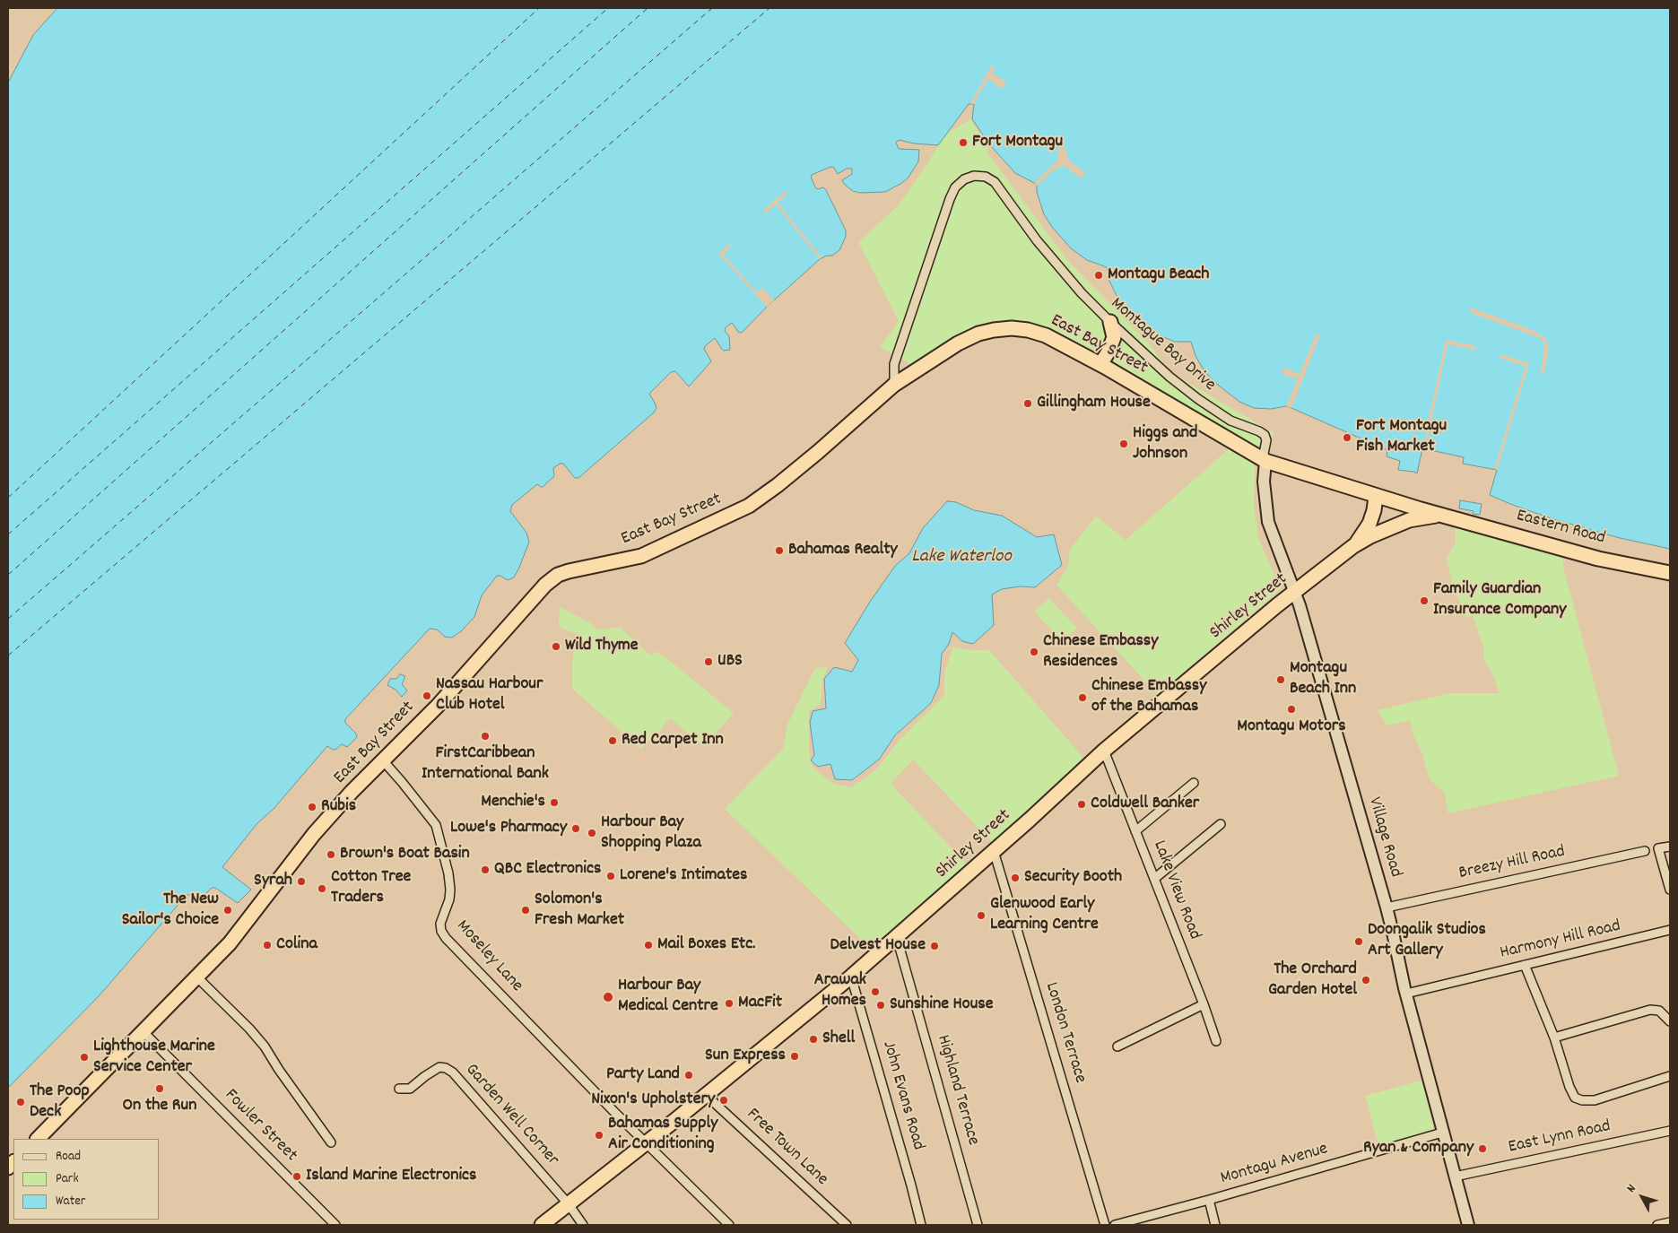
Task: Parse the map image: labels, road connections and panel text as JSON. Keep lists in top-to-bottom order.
{
  "streets": {
    "highway": ["East Bay Street", "Eastern Road", "Shirley Street"],
    "main road": ["Village Road"],
    "street": [
      "Montague Bay Drive",
      "Breezy Hill Road",
      "Lake View Road",
      "Harmony Hill Road",
      "Moseley Lane",
      "London Terrace",
      "Highland Terrace",
      "John Evans Road",
      "Garden Well Corner",
      "Fowler Street",
      "East Lynn Road",
      "Free Town Lane",
      "Montagu Avenue"
    ]
  },
  "crossings": [
    ["East Bay Street", "Montague Bay Drive"],
    ["East Bay Street", "Eastern Road"],
    ["East Bay Street", "Shirley Street"],
    ["East Bay Street", "Village Road"],
    ["East Bay Street", "Moseley Lane"],
    ["East Bay Street", "Fowler Street"],
    ["Montague Bay Drive", "Village Road"],
    ["Eastern Road", "Shirley Street"],
    ["Shirley Street", "Village Road"],
    ["Shirley Street", "Lake View Road"],
    ["Shirley Street", "Moseley Lane"],
    ["Shirley Street", "London Terrace"],
    ["Shirley Street", "Highland Terrace"],
    ["Shirley Street", "John Evans Road"],
    ["Shirley Street", "Garden Well Corner"],
    ["Shirley Street", "Free Town Lane"],
    ["Village Road", "Breezy Hill Road"],
    ["Village Road", "Harmony Hill Road"],
    ["Village Road", "East Lynn Road"],
    ["Village Road", "Montagu Avenue"]
  ],
  "water": ["Lake Waterloo"],
  "places": [
    "Fort Montagu",
    "Montagu Beach",
    "Gillingham House",
    "Fort Montagu Fish Market",
    "Higgs and Johnson",
    "Bahamas Realty",
    "Family Guardian Insurance Company",
    "Wild Thyme",
    "Chinese Embassy Residences",
    "UBS",
    "Montagu Beach Inn",
    "Nassau Harbour Club Hotel",
    "Chinese Embassy of the Bahamas",
    "Montagu Motors",
    "FirstCaribbean International Bank",
    "Red Carpet Inn",
    "Menchie's",
    "Coldwell Banker",
    "Rubis",
    "Lowe's Pharmacy",
    "Harbour Bay Shopping Plaza",
    "Brown's Boat Basin",
    "QBC Electronics",
    "Lorene's Intimates",
    "Security Booth",
    "Syrah",
    "Cotton Tree Traders",
    "The New Sailor's Choice",
    "Solomon's Fresh Market",
    "Glenwood Early Learning Centre",
    "Doongalik Studios Art Gallery",
    "Colina",
    "Mail Boxes Etc.",
    "Delvest House",
    "The Orchard Garden Hotel",
    "Arawak Homes",
    "Harbour Bay Medical Centre",
    "MacFit",
    "Sunshine House",
    "Shell",
    "Sun Express",
    "Lighthouse Marine Service Center",
    "Party Land",
    "On the Run",
    "Nixon's Upholstery",
    "The Poop Deck",
    "Bahamas Supply Air Conditioning",
    "Ryan & Company",
    "Island Marine Electronics"
  ],
  "legend": ["Road", "Park", "Water"],
  "north": "top left"
}
